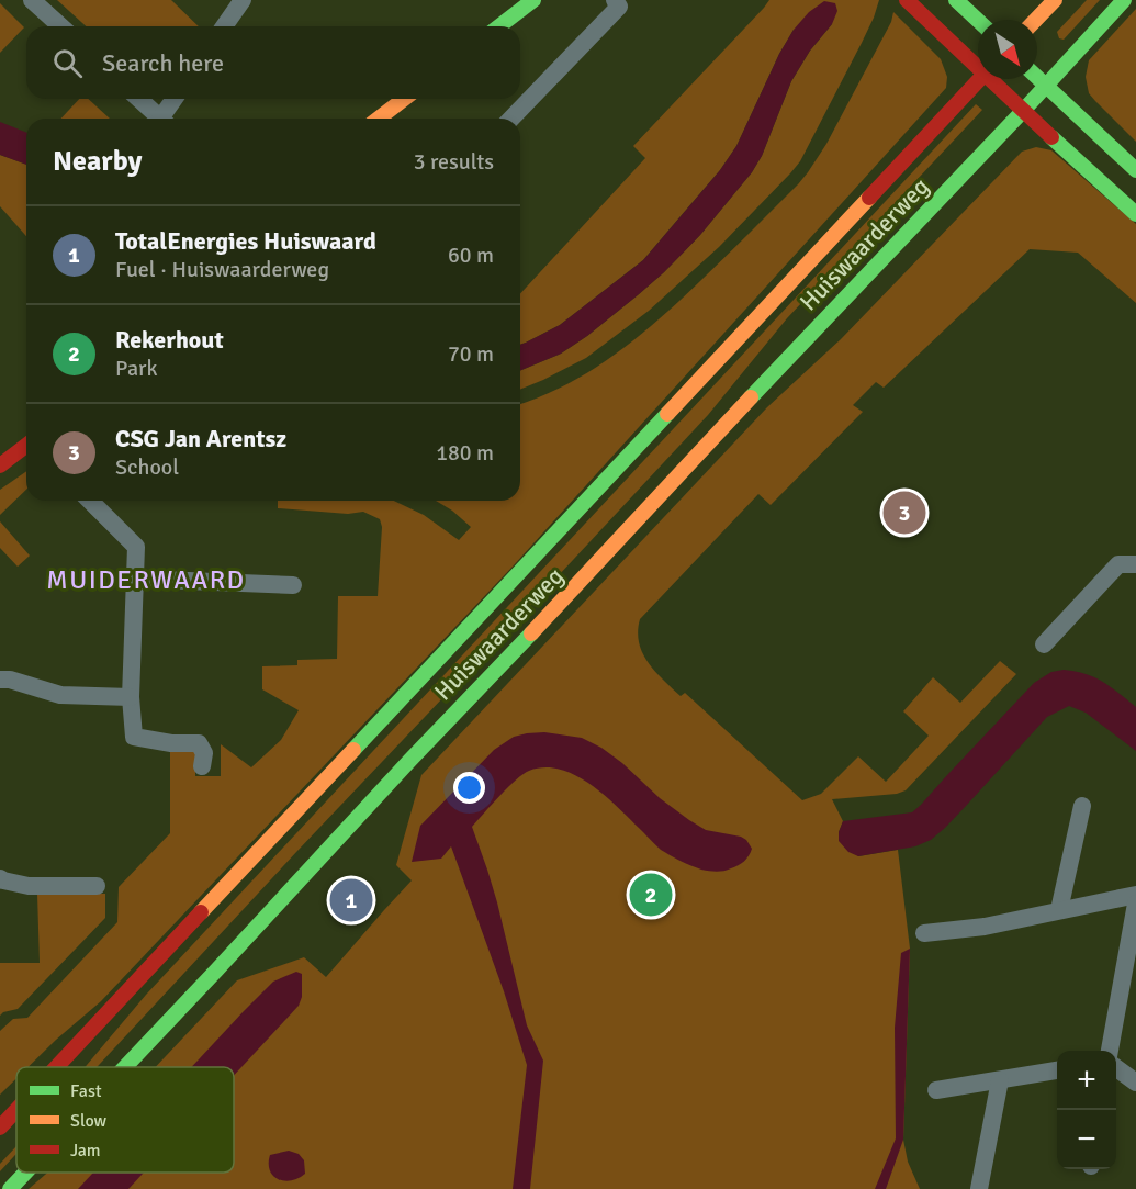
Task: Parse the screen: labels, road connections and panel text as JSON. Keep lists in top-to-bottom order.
{
  "streets": {
    "main road": ["Huiswaarderweg"]
  },
  "districts": ["MUIDERWAARD"],
  "legend": ["Fast", "Slow", "Jam"],
  "north": "bottom right",
  "page": {
    "search": "Search here",
    "heading": ["Nearby", "3 results"],
    "list": [
      {
        "mark": "1",
        "name": "TotalEnergies Huiswaard",
        "note": "Fuel · Huiswaarderweg",
        "value": "60 m"
      },
      {
        "mark": "2",
        "name": "Rekerhout",
        "note": "Park",
        "value": "70 m"
      },
      {
        "mark": "3",
        "name": "CSG Jan Arentsz",
        "note": "School",
        "value": "180 m"
      }
    ],
    "pins": ["3", "2", "1"],
    "map_buttons": ["+", "−"]
  }
}
